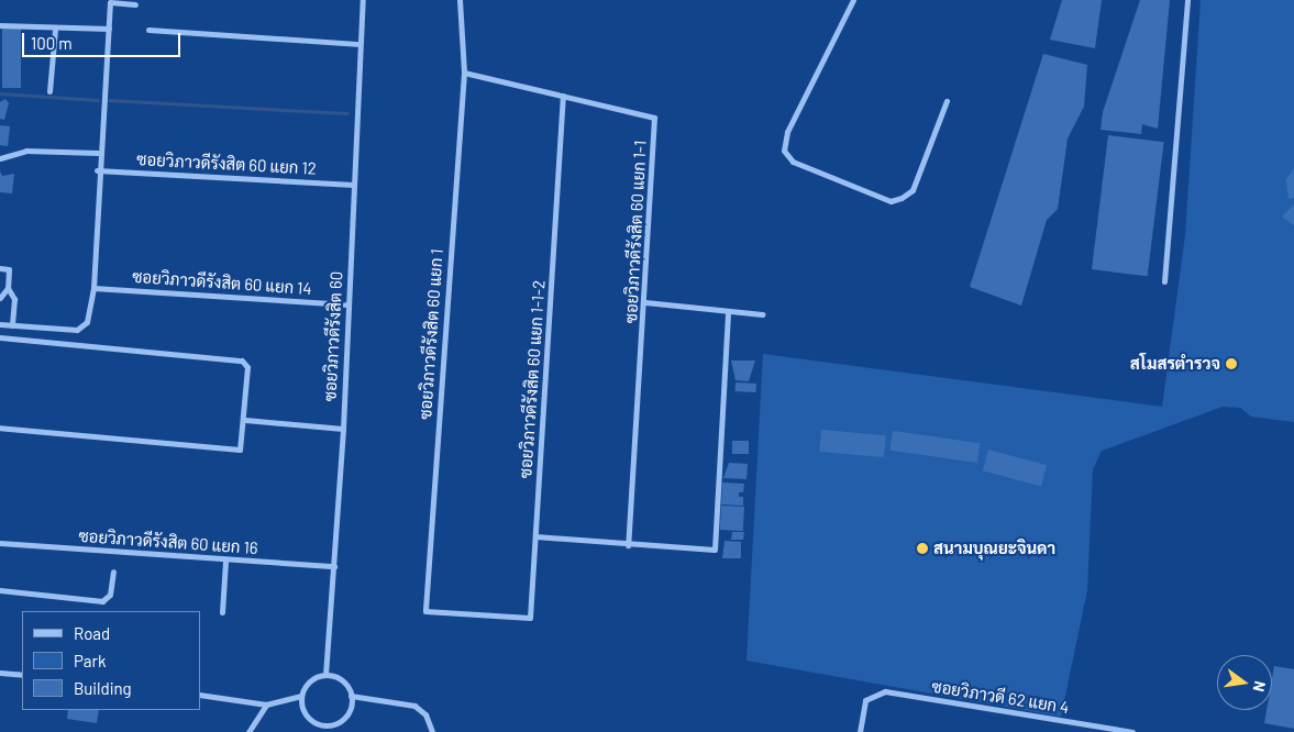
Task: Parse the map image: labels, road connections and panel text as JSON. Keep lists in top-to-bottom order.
{
  "streets": {
    "street": [
      "ซอยวิภาวดีรังสิต 60 แยก 12",
      "ซอยวิภาวดีรังสิต 60 แยก 1-1",
      "ซอยวิภาวดีรังสิต 60 แยก 14",
      "ซอยวิภาวดีรังสิต 60 แยก 1",
      "ซอยวิภาวดีรังสิต 60",
      "ซอยวิภาวดีรังสิต 60 แยก 1-1-2",
      "ซอยวิภาวดีรังสิต 60 แยก 16",
      "ซอยวิภาวดี 62 แยก 4"
    ]
  },
  "crossings": [
    ["ซอยวิภาวดีรังสิต 60 แยก 12", "ซอยวิภาวดีรังสิต 60"],
    ["ซอยวิภาวดีรังสิต 60 แยก 1-1", "ซอยวิภาวดีรังสิต 60 แยก 1"],
    ["ซอยวิภาวดีรังสิต 60 แยก 1-1", "ซอยวิภาวดีรังสิต 60 แยก 1-1-2"],
    ["ซอยวิภาวดีรังสิต 60 แยก 14", "ซอยวิภาวดีรังสิต 60"],
    ["ซอยวิภาวดีรังสิต 60 แยก 1", "ซอยวิภาวดีรังสิต 60 แยก 1-1-2"],
    ["ซอยวิภาวดีรังสิต 60", "ซอยวิภาวดีรังสิต 60 แยก 16"]
  ],
  "places": ["สโมสรตำรวจ", "สนามบุณยะจินดา"],
  "legend": ["Road", "Park", "Building"],
  "scale_bar": "100 m",
  "north": "right"
}
